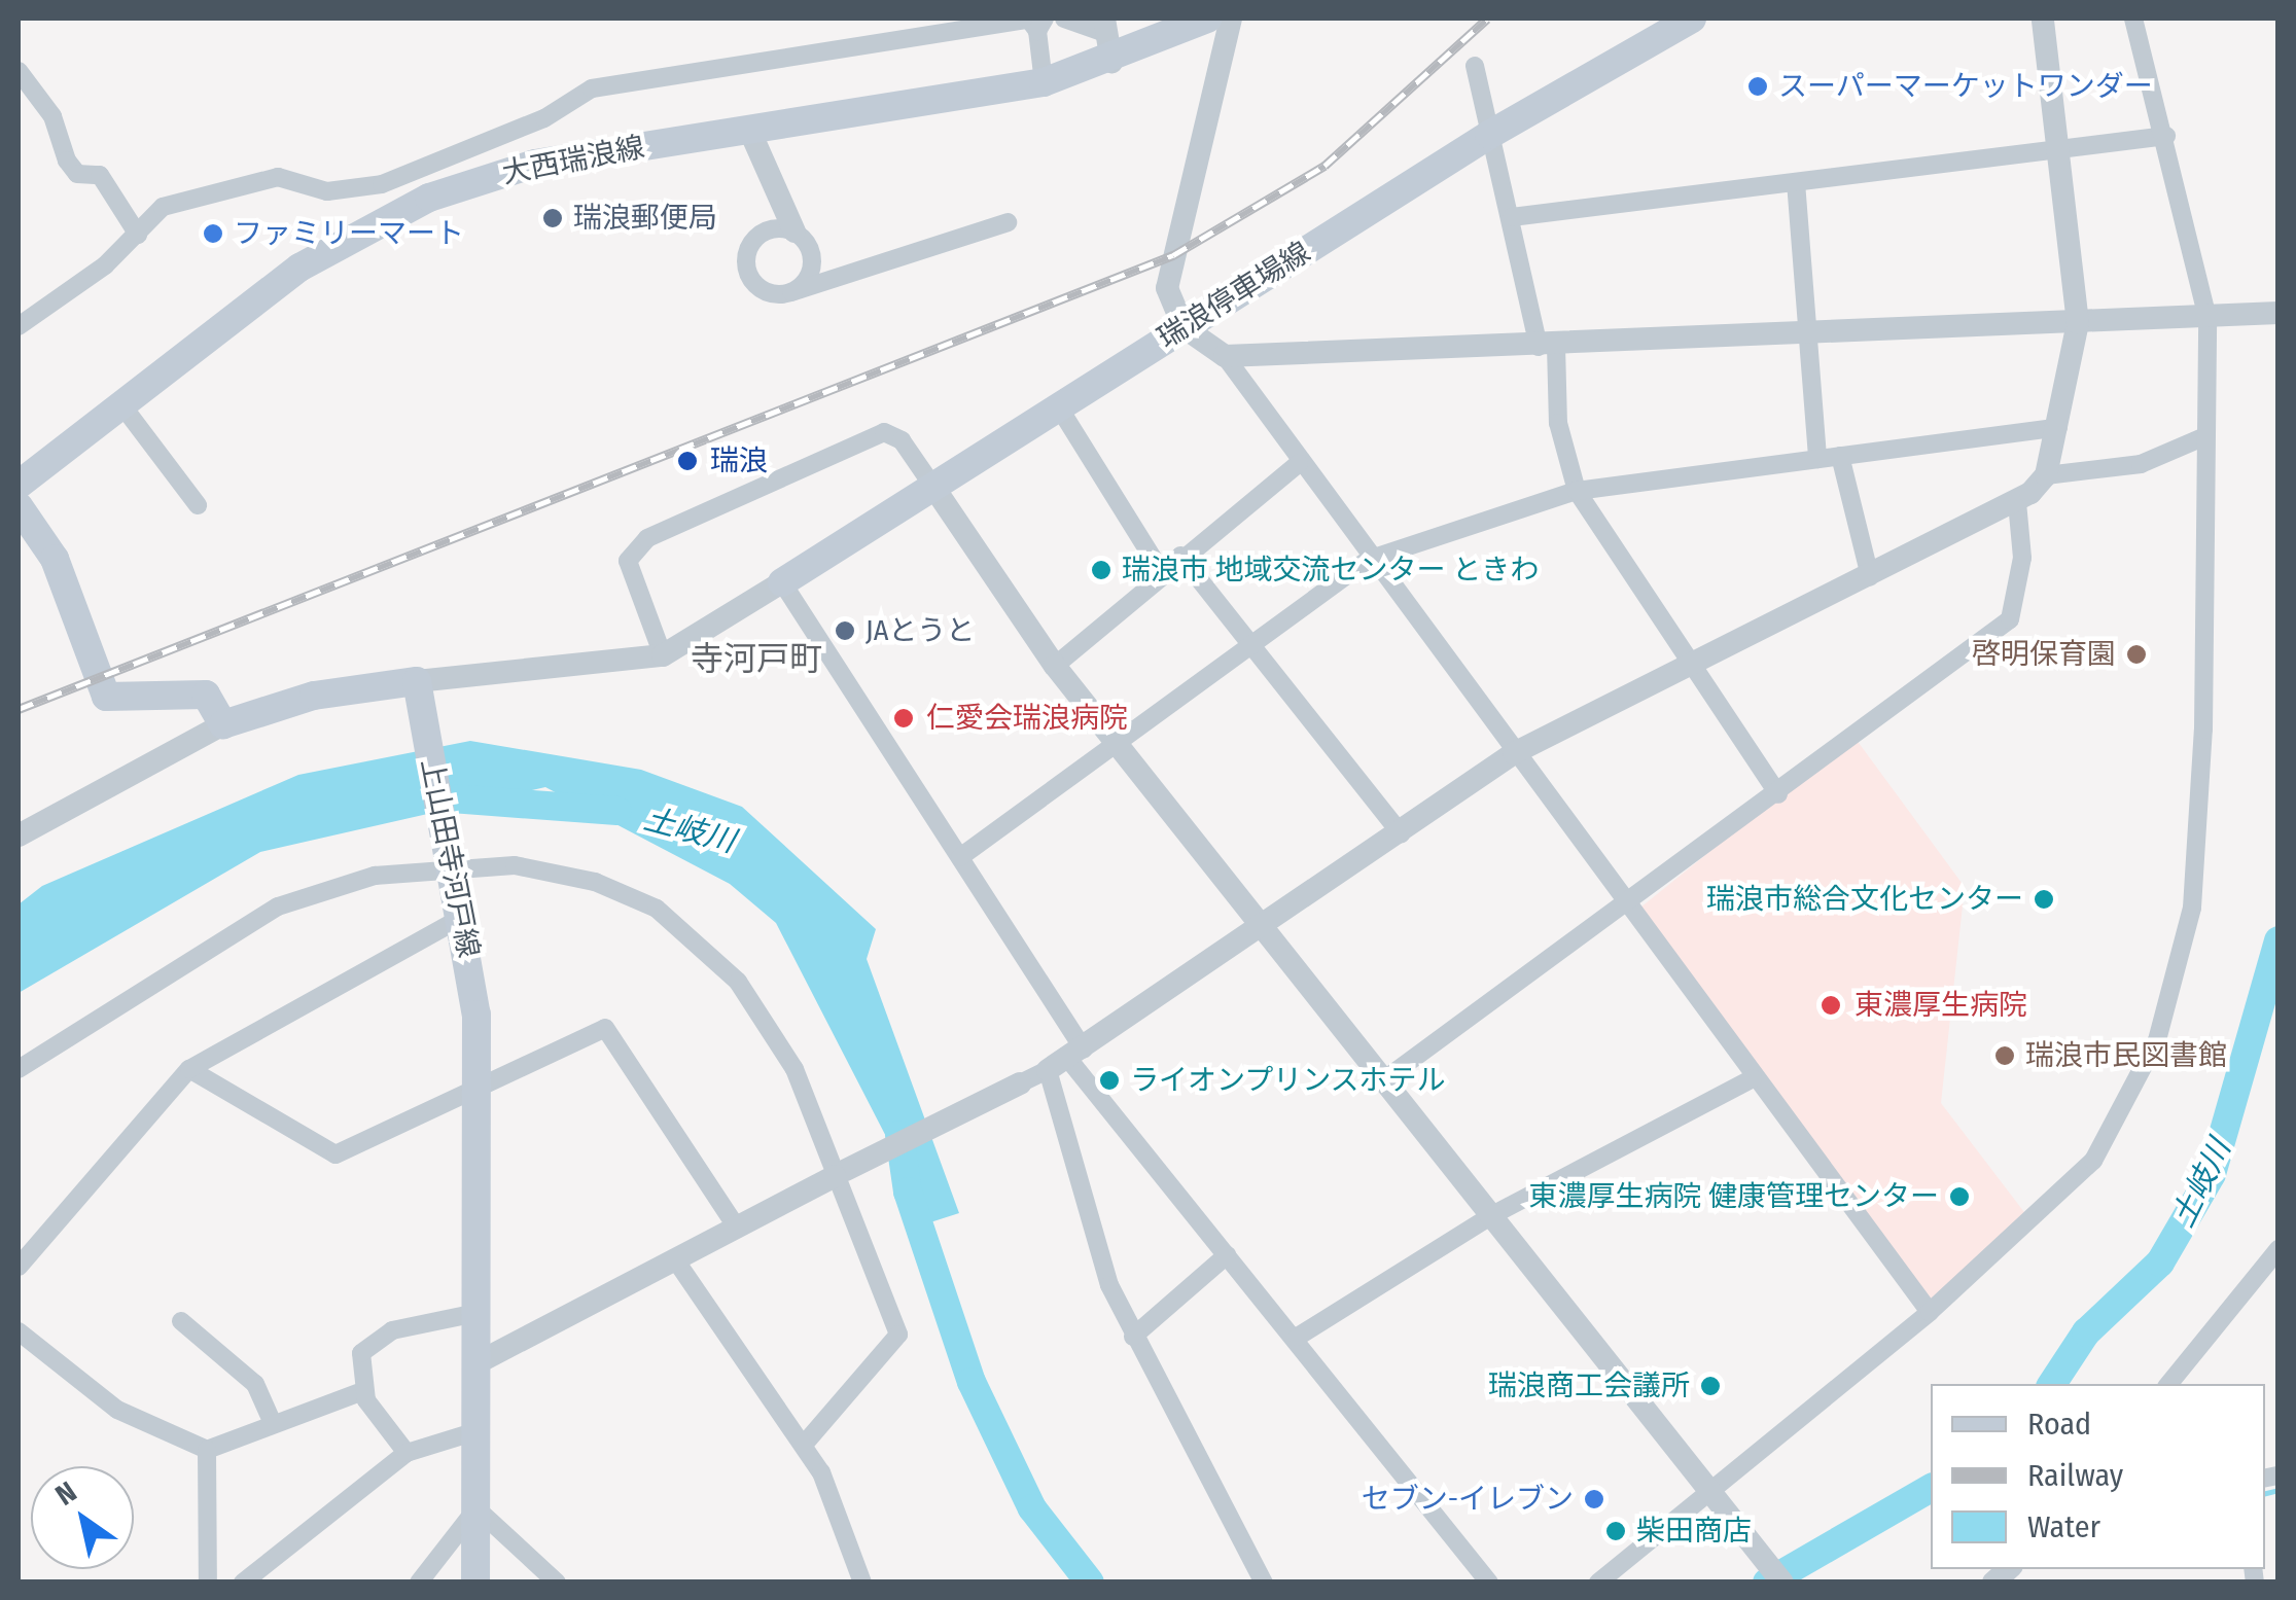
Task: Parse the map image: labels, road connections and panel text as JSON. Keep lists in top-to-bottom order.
{
  "streets": {
    "main road": ["大西瑞浪線", "瑞浪停車場線", "上山田寺河戸線"]
  },
  "districts": ["寺河戸町"],
  "water": ["土岐川"],
  "places": [
    "スーパーマーケットワンダー",
    "瑞浪郵便局",
    "ファミリーマート",
    "瑞浪",
    "瑞浪市 地域交流センター ときわ",
    "JAとうと",
    "啓明保育園",
    "仁愛会瑞浪病院",
    "瑞浪市総合文化センター",
    "東濃厚生病院",
    "瑞浪市民図書館",
    "ライオンプリンスホテル",
    "東濃厚生病院 健康管理センター",
    "瑞浪商工会議所",
    "セブン-イレブン",
    "柴田商店"
  ],
  "legend": ["Road", "Railway", "Water"],
  "north": "top left"
}
